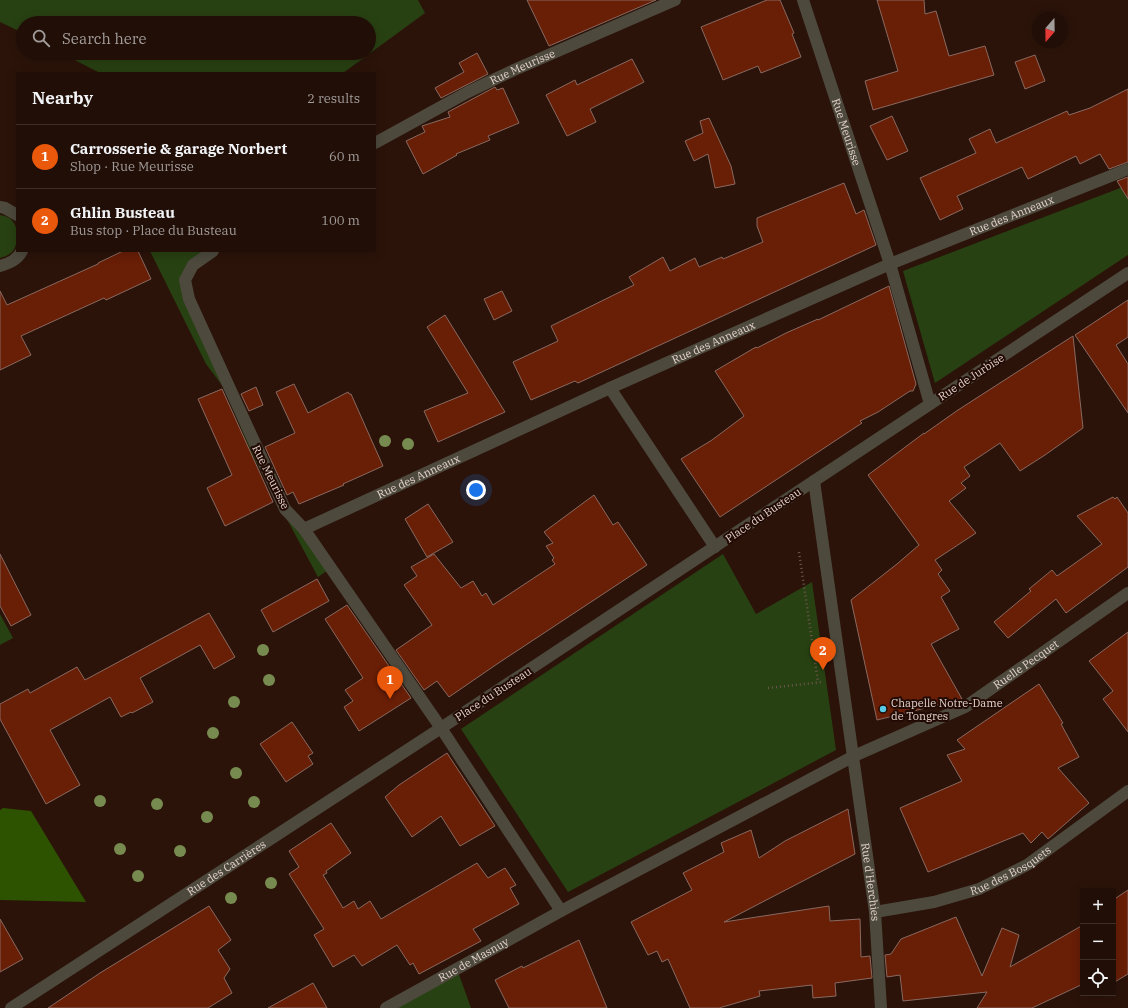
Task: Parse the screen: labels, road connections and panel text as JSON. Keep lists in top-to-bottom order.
{
  "streets": {
    "street": [
      "Rue Meurisse",
      "Rue des Anneaux",
      "Rue de Jurbise",
      "Place du Busteau",
      "Ruelle Pecquet",
      "Rue des Carrières",
      "Rue des Bosquets",
      "Rue d'Herchies",
      "Rue de Masnuy"
    ]
  },
  "crossings": [
    ["Rue Meurisse", "Rue des Anneaux"],
    ["Rue Meurisse", "Rue de Jurbise"],
    ["Rue Meurisse", "Place du Busteau"],
    ["Rue Meurisse", "Rue des Carrières"],
    ["Rue de Jurbise", "Place du Busteau"],
    ["Place du Busteau", "Ruelle Pecquet"],
    ["Place du Busteau", "Rue des Carrières"],
    ["Place du Busteau", "Rue d'Herchies"],
    ["Ruelle Pecquet", "Rue d'Herchies"],
    ["Rue des Bosquets", "Rue d'Herchies"]
  ],
  "places": ["Chapelle Notre-Dame de Tongres"],
  "north": "bottom",
  "page": {
    "search": "Search here",
    "heading": ["Nearby", "2 results"],
    "list": [
      {
        "mark": "1",
        "name": "Carrosserie & garage Norbert",
        "note": "Shop · Rue Meurisse",
        "value": "60 m"
      },
      {
        "mark": "2",
        "name": "Ghlin Busteau",
        "note": "Bus stop · Place du Busteau",
        "value": "100 m"
      }
    ],
    "pins": ["2", "1"],
    "map_buttons": ["+", "−"]
  }
}
